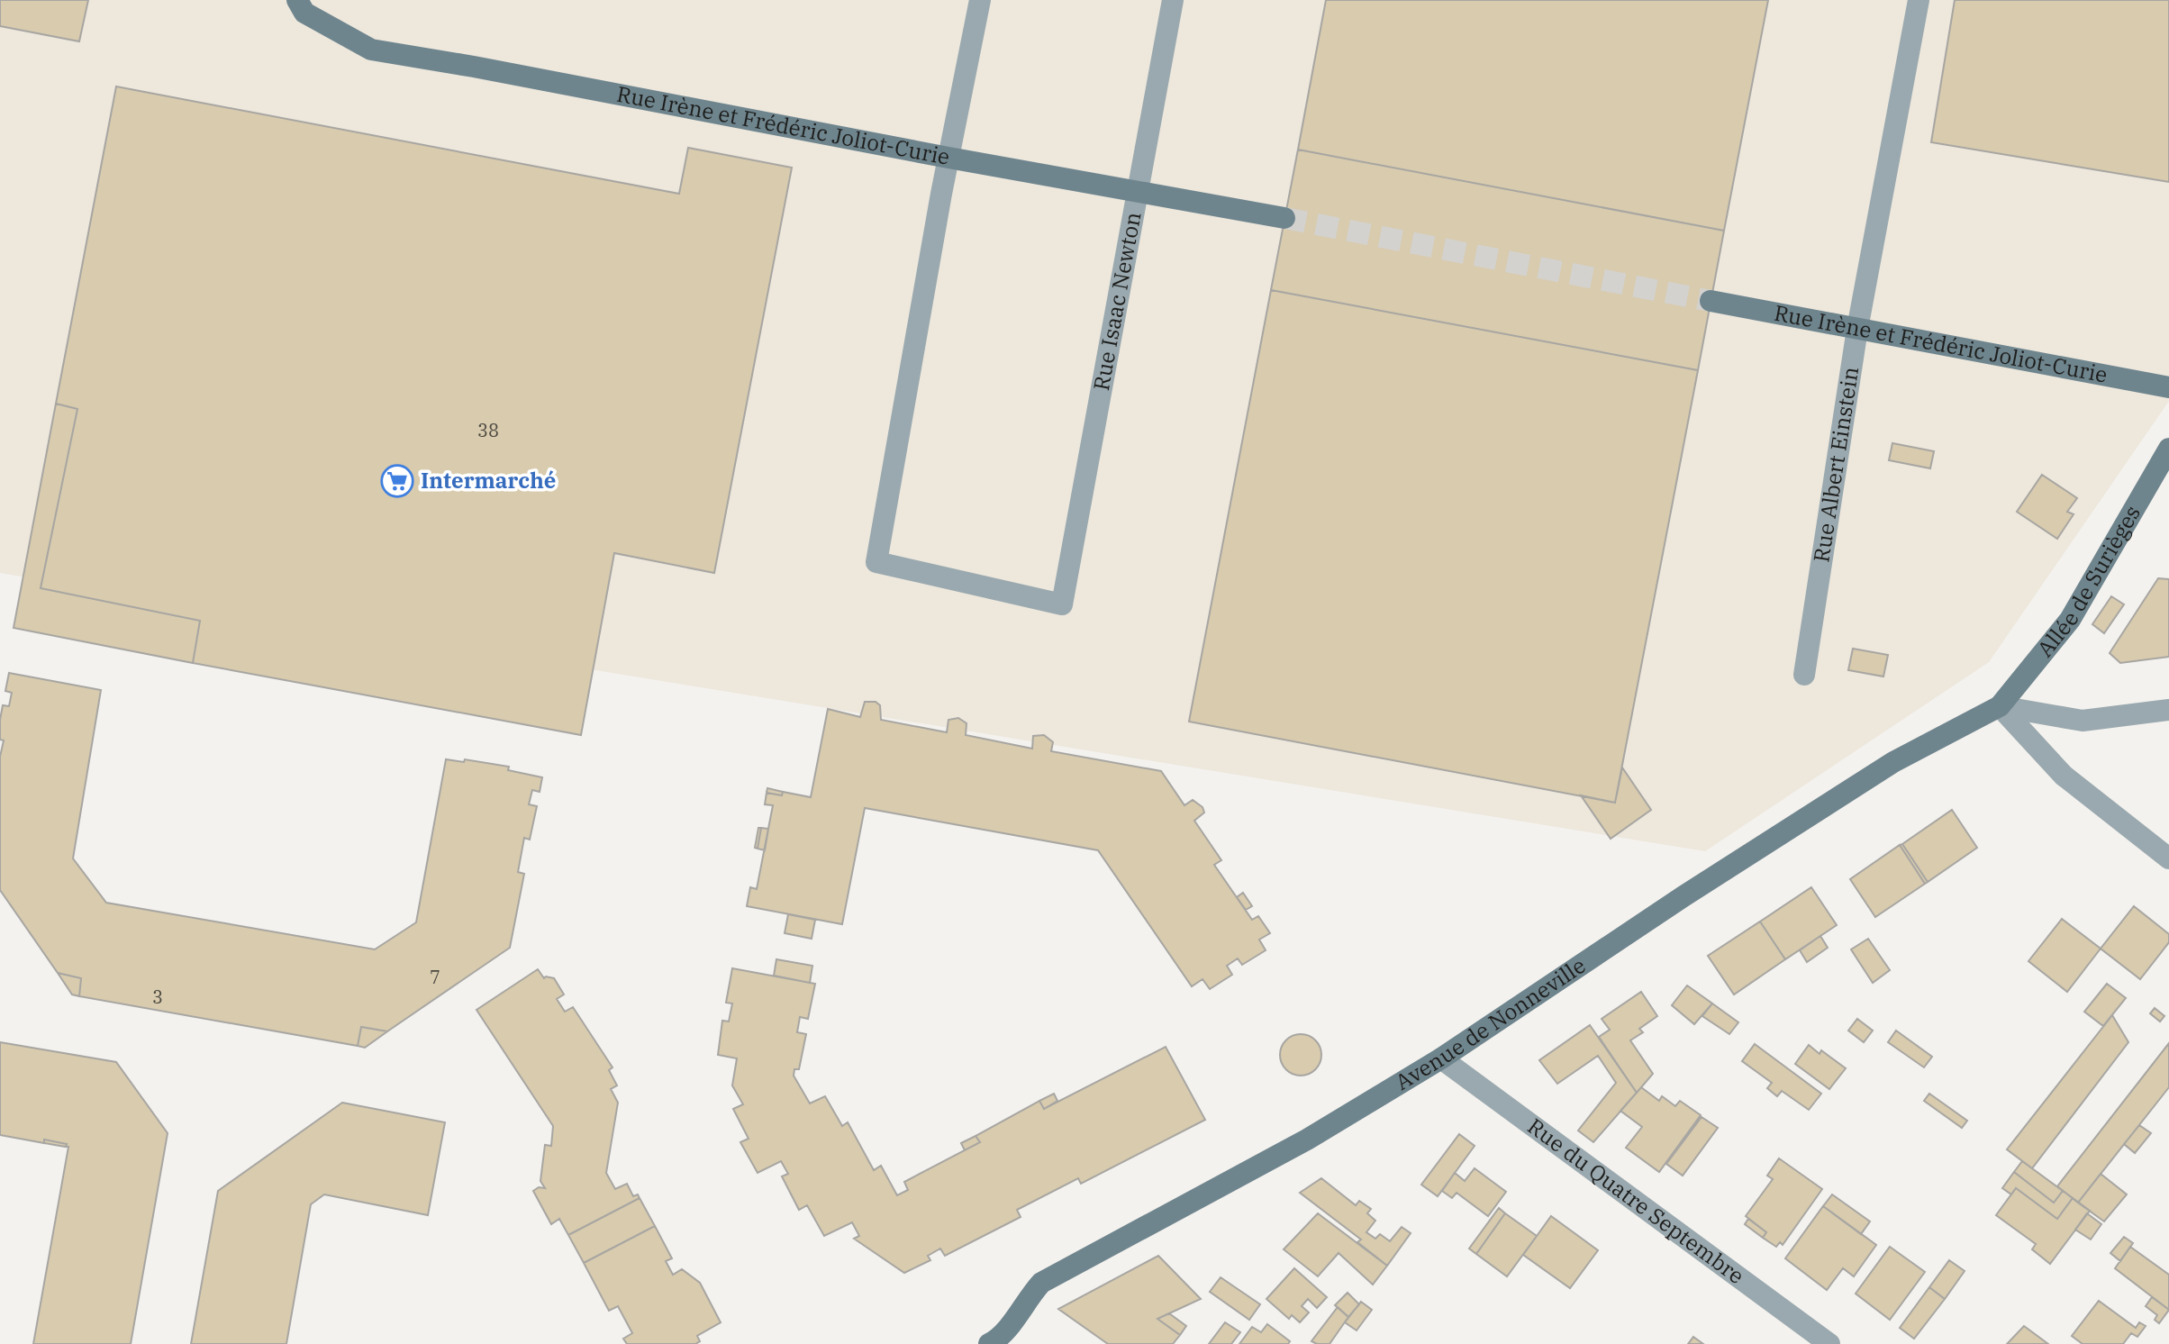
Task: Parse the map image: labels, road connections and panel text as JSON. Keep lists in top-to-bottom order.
{
  "streets": {
    "street": [
      "Rue Irène et Frédéric Joliot-Curie",
      "Rue Isaac Newton",
      "Rue Albert Einstein",
      "Allée de Surièges",
      "Avenue de Nonneville",
      "Rue du Quatre Septembre"
    ]
  },
  "crossings": [
    ["Rue Irène et Frédéric Joliot-Curie", "Rue Isaac Newton"],
    ["Rue Irène et Frédéric Joliot-Curie", "Rue Albert Einstein"],
    ["Allée de Surièges", "Avenue de Nonneville"],
    ["Avenue de Nonneville", "Rue du Quatre Septembre"]
  ],
  "places": {
    "supermarket": ["Intermarché"]
  },
  "house_numbers": ["38", "7", "3"]
}
